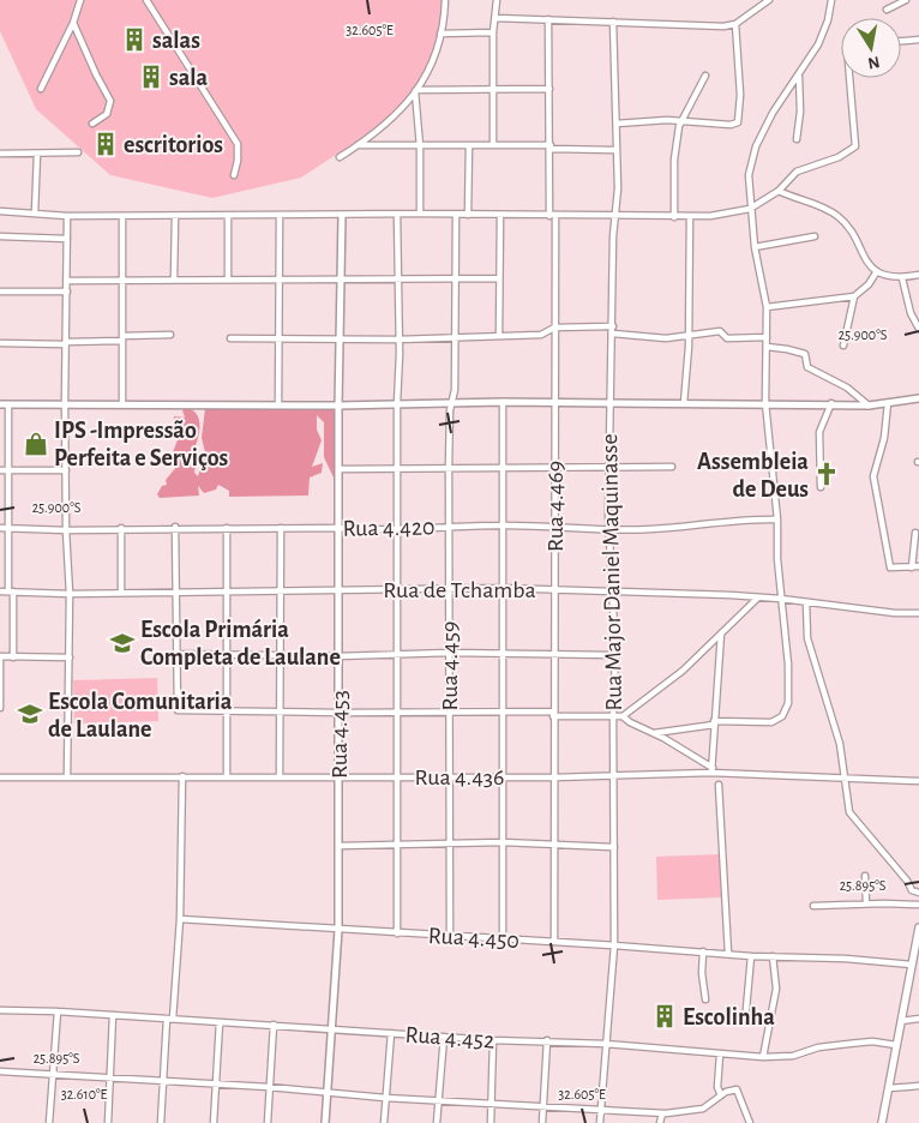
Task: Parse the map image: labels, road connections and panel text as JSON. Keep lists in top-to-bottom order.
{
  "streets": {
    "street": [
      "Rua 4.469",
      "Rua 4.420",
      "Rua Major Daniel Maquinasse",
      "Rua de Tchamba",
      "Rua 4.459",
      "Rua 4.453",
      "Rua 4.436",
      "Rua 4.450",
      "Rua 4.452"
    ]
  },
  "crossings": [
    ["Rua 4.469", "Rua 4.420"],
    ["Rua 4.469", "Rua de Tchamba"],
    ["Rua 4.469", "Rua 4.436"],
    ["Rua 4.469", "Rua 4.450"],
    ["Rua 4.420", "Rua Major Daniel Maquinasse"],
    ["Rua 4.420", "Rua 4.459"],
    ["Rua 4.420", "Rua 4.453"],
    ["Rua Major Daniel Maquinasse", "Rua de Tchamba"],
    ["Rua Major Daniel Maquinasse", "Rua 4.436"],
    ["Rua Major Daniel Maquinasse", "Rua 4.450"],
    ["Rua Major Daniel Maquinasse", "Rua 4.452"],
    ["Rua de Tchamba", "Rua 4.459"],
    ["Rua de Tchamba", "Rua 4.453"],
    ["Rua 4.459", "Rua 4.436"],
    ["Rua 4.459", "Rua 4.450"],
    ["Rua 4.453", "Rua 4.436"],
    ["Rua 4.453", "Rua 4.450"],
    ["Rua 4.453", "Rua 4.452"]
  ],
  "places": {
    "building": [
      "salas",
      "sala",
      "escritorios",
      "Escolinha"
    ],
    "shop": ["IPS -Impressão Perfeita e Serviços"],
    "church": ["Assembleia de Deus"],
    "school or university": ["Escola Primária Completa de Laulane", "Escola Comunitaria de Laulane"]
  },
  "north": "bottom",
  "coordinates": [
    "32.605°E",
    "25.900°S",
    "25.895°S",
    "32.610°E"
  ]
}
